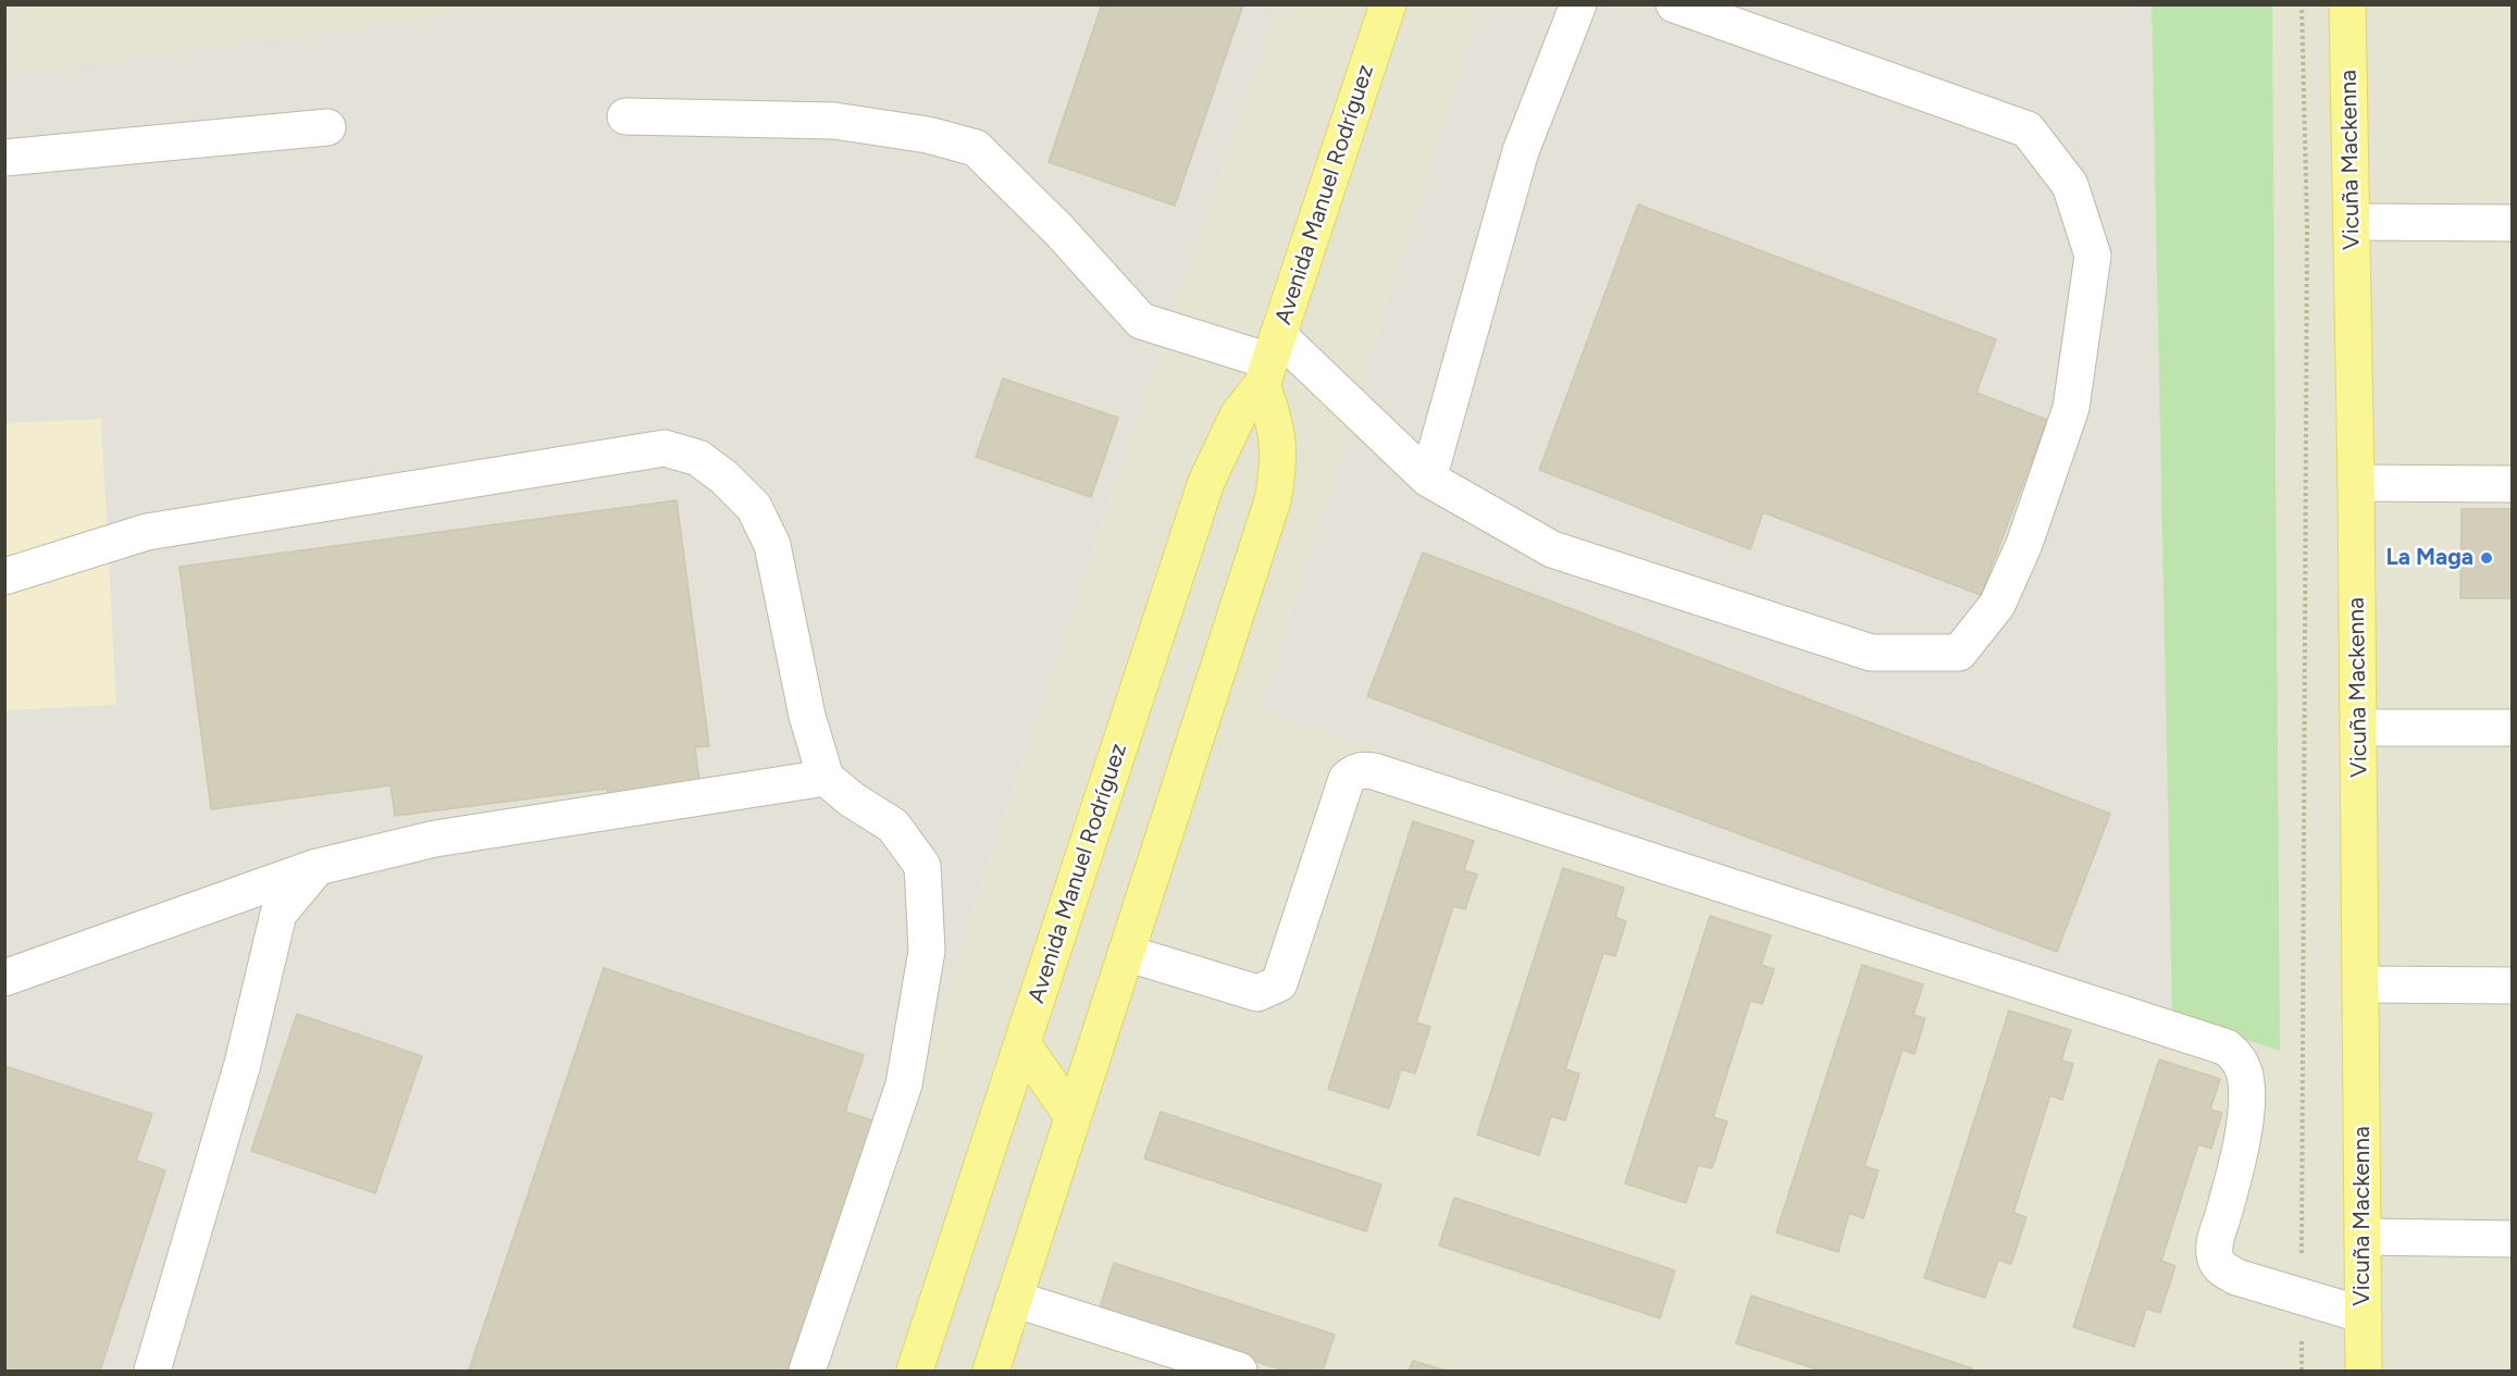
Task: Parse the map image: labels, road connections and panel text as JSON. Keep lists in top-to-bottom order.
{
  "streets": {
    "main road": ["Vicuña Mackenna", "Avenida Manuel Rodríguez"]
  },
  "places": ["La Maga"]
}
